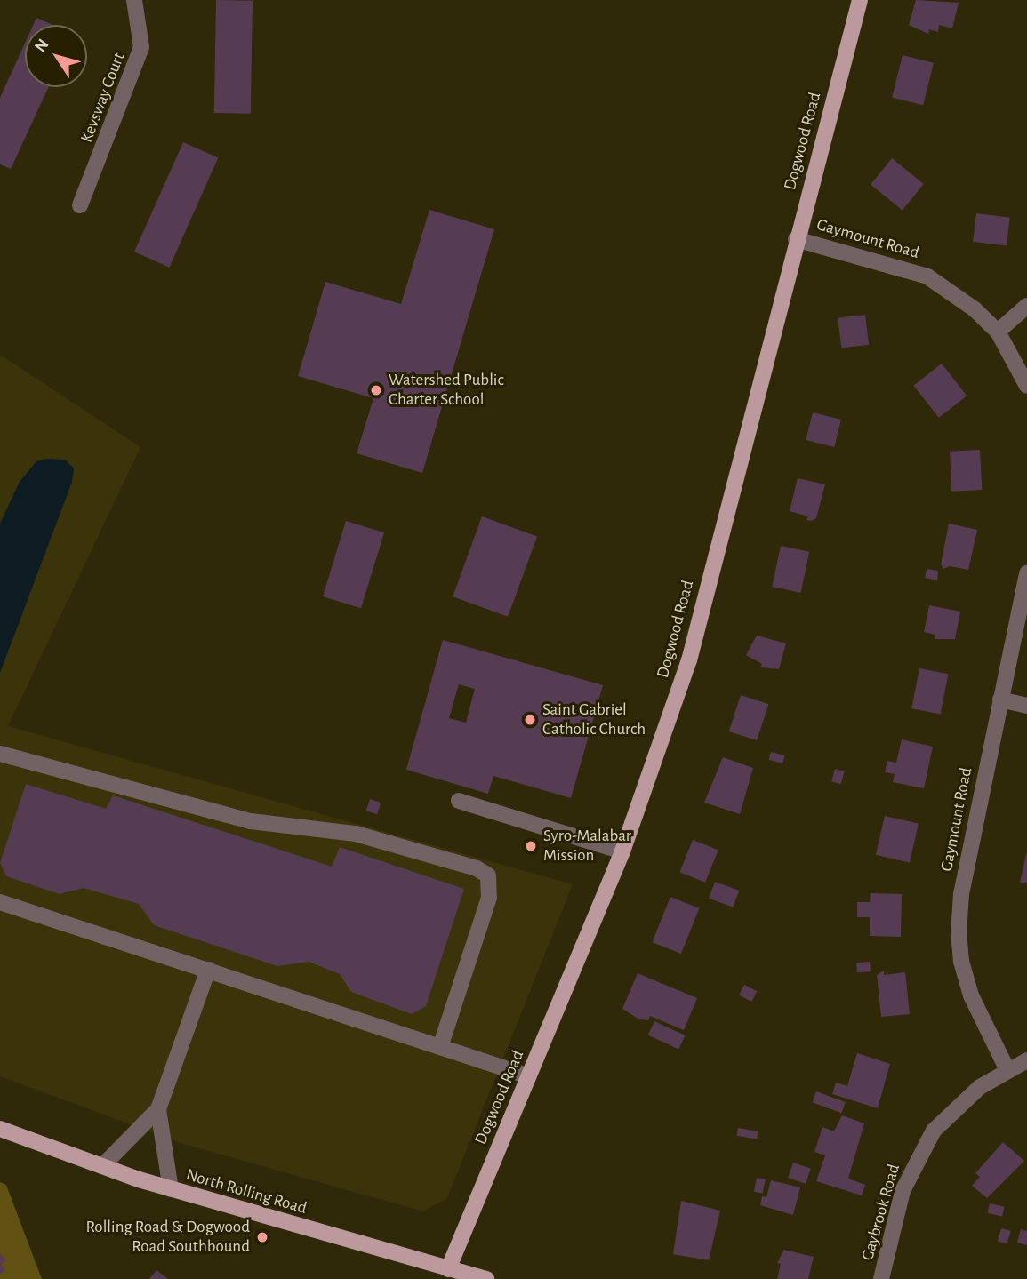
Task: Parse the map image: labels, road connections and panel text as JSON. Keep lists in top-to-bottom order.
{
  "streets": {
    "main road": ["Dogwood Road", "North Rolling Road"],
    "street": ["Kevsway Court", "Gaymount Road", "Gaybrook Road"]
  },
  "crossings": [
    ["Dogwood Road", "Gaymount Road"],
    ["Dogwood Road", "North Rolling Road"],
    ["Gaymount Road", "Gaybrook Road"]
  ],
  "places": [
    "Watershed Public Charter School",
    "Saint Gabriel Catholic Church",
    "Syro-Malabar Mission",
    "Rolling Road & Dogwood Road Southbound"
  ],
  "north": "top left"
}
